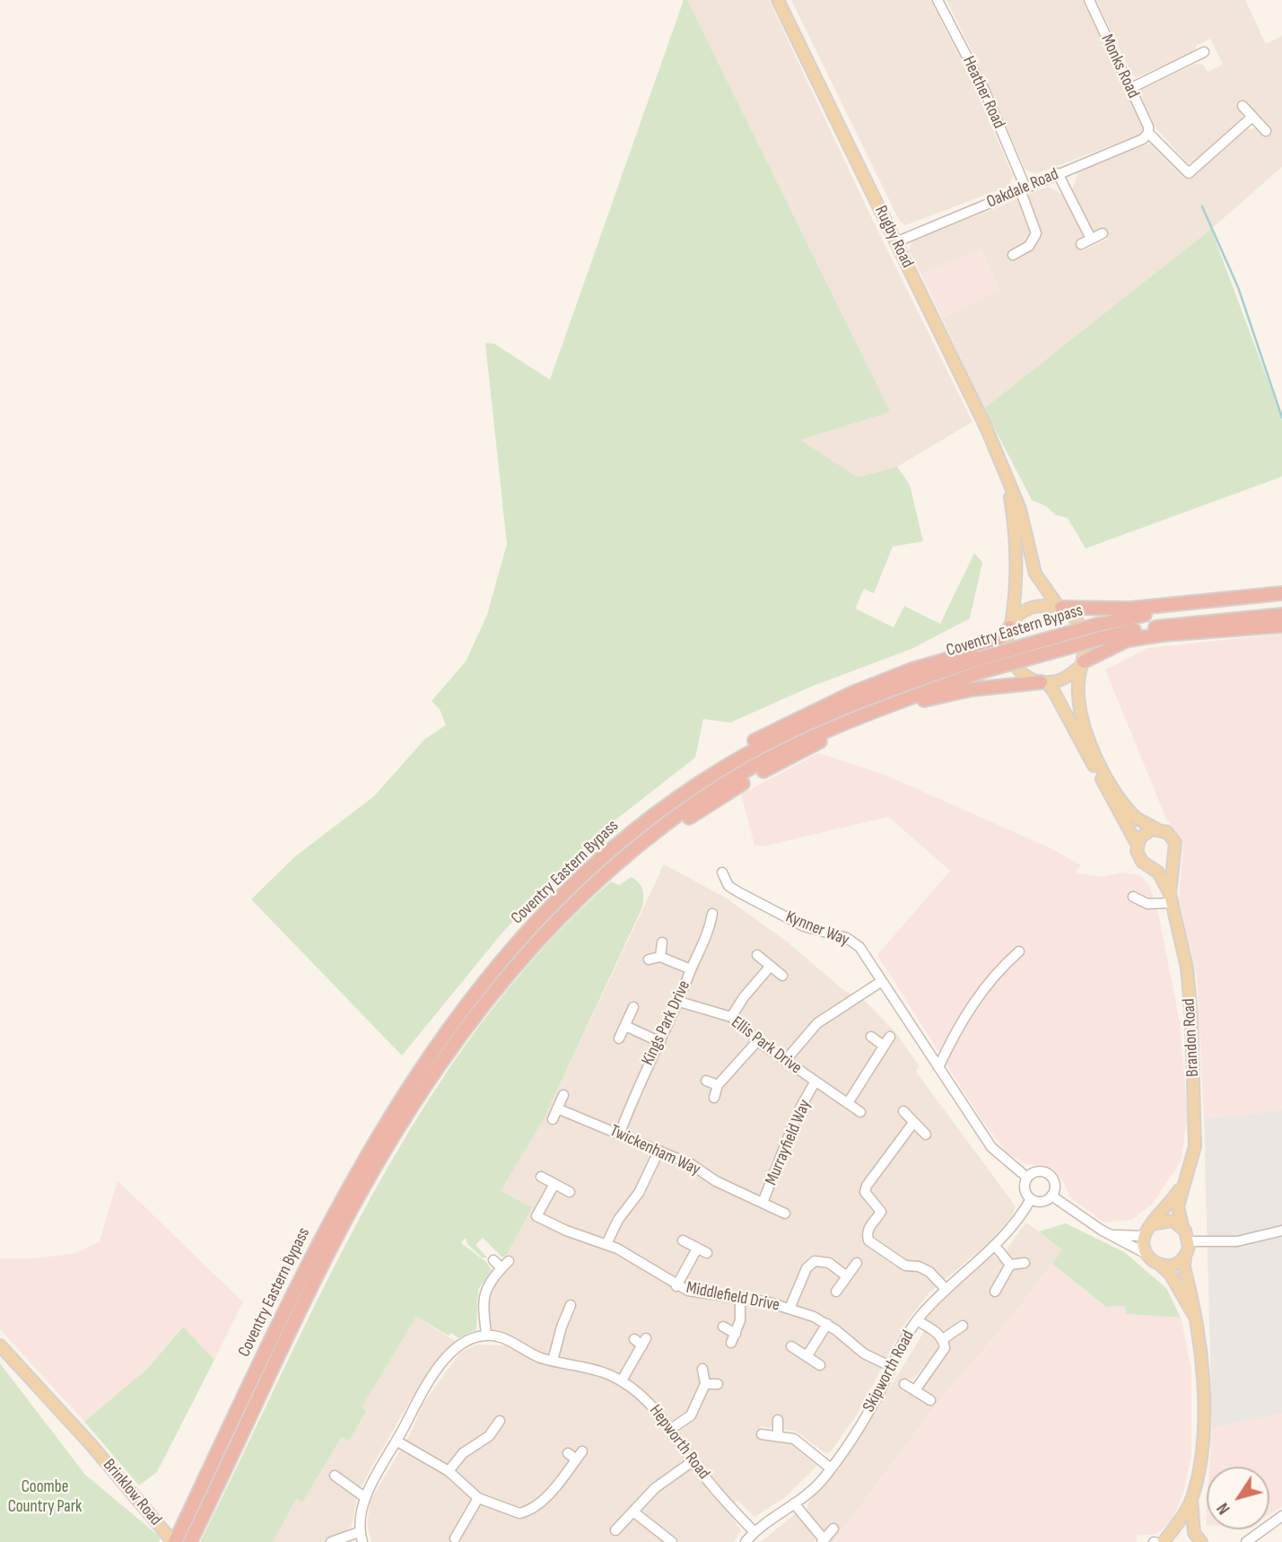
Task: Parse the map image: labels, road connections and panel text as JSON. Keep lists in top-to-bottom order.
{
  "streets": {
    "highway": ["Coventry Eastern Bypass"],
    "main road": ["Rugby Road", "Brandon Road", "Brinklow Road"],
    "street": [
      "Monks Road",
      "Heather Road",
      "Oakdale Road",
      "Kynner Way",
      "Kings Park Drive",
      "Ellis Park Drive",
      "Murrayfield Way",
      "Twickenham Way",
      "Middlefield Drive",
      "Skipworth Road",
      "Hepworth Road"
    ]
  },
  "crossings": [
    ["Monks Road", "Oakdale Road"],
    ["Heather Road", "Oakdale Road"],
    ["Oakdale Road", "Rugby Road"],
    ["Coventry Eastern Bypass", "Brinklow Road"],
    ["Kynner Way", "Skipworth Road"],
    ["Kings Park Drive", "Ellis Park Drive"],
    ["Kings Park Drive", "Twickenham Way"],
    ["Ellis Park Drive", "Murrayfield Way"],
    ["Murrayfield Way", "Twickenham Way"],
    ["Middlefield Drive", "Skipworth Road"],
    ["Skipworth Road", "Hepworth Road"]
  ],
  "parks": ["Coombe Country Park"],
  "north": "bottom left"
}
